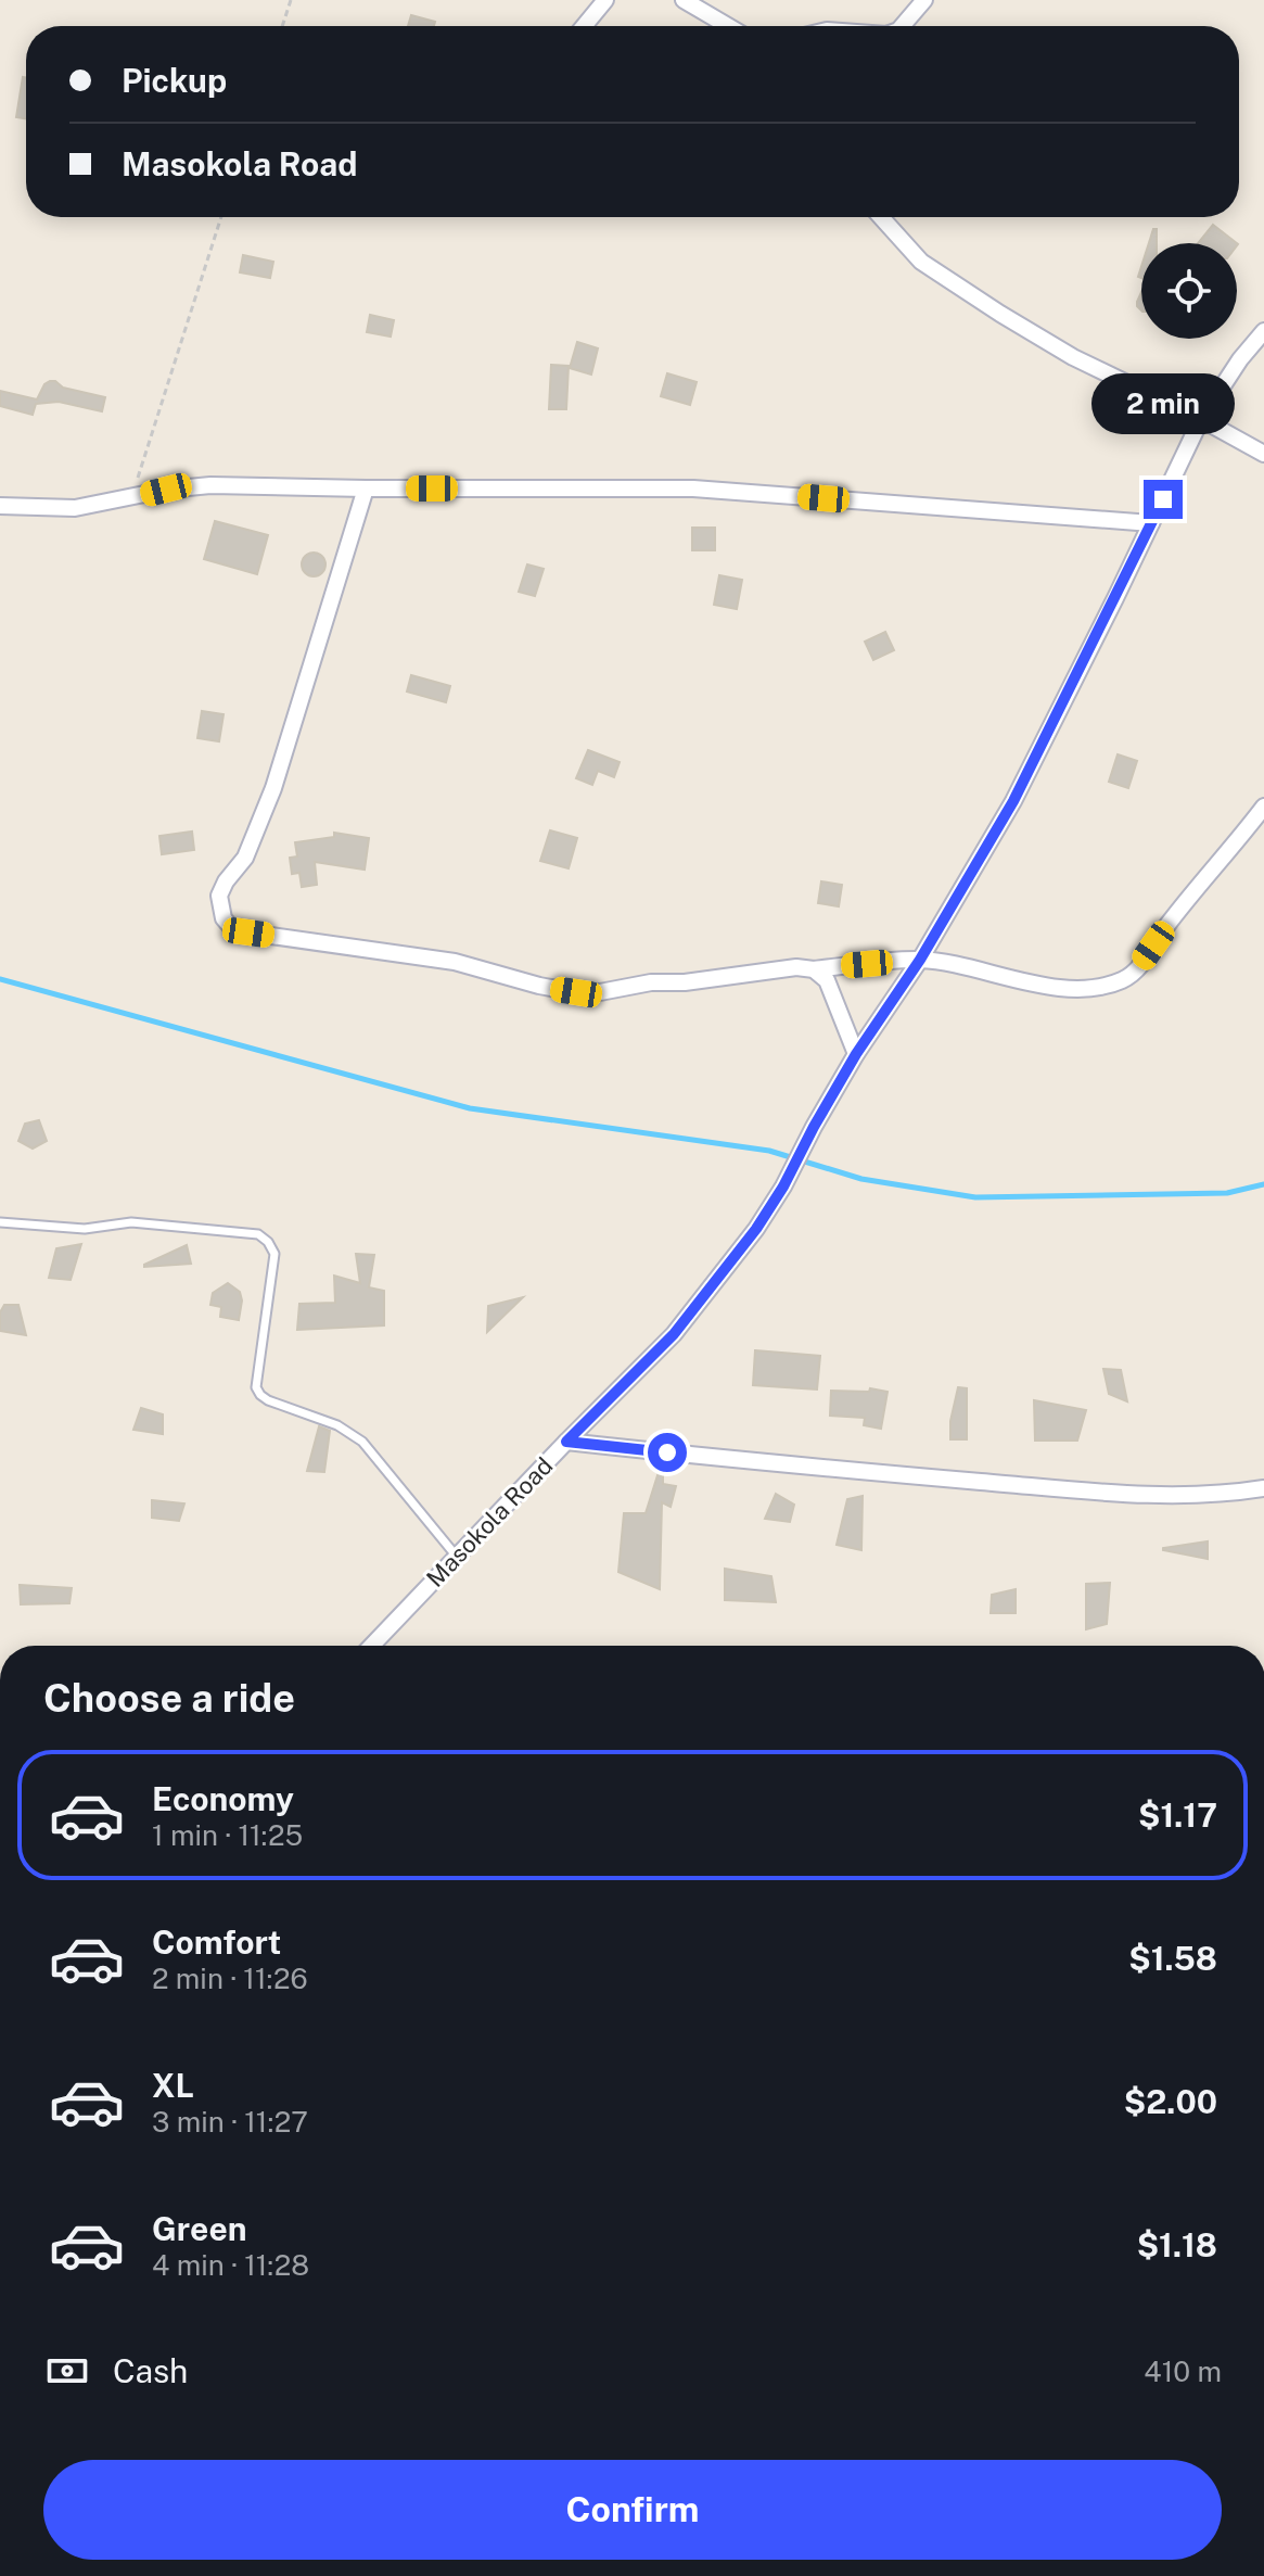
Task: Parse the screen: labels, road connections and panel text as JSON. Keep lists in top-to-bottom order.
{
  "streets": {
    "street": ["Masokola Road"]
  },
  "page": {
    "banner": ["Pickup", "Masokola Road"],
    "bubble": "2 min",
    "heading": "Choose a ride",
    "list": [
      {
        "name": "Economy",
        "note": "1 min · 11:25",
        "value": "$1.17"
      },
      {
        "name": "Comfort",
        "note": "2 min · 11:26",
        "value": "$1.58"
      },
      {
        "name": "XL",
        "note": "3 min · 11:27",
        "value": "$2.00"
      },
      {
        "name": "Green",
        "note": "4 min · 11:28",
        "value": "$1.18"
      }
    ],
    "pay": ["Cash", "410 m"],
    "buttons": "Confirm"
  }
}
